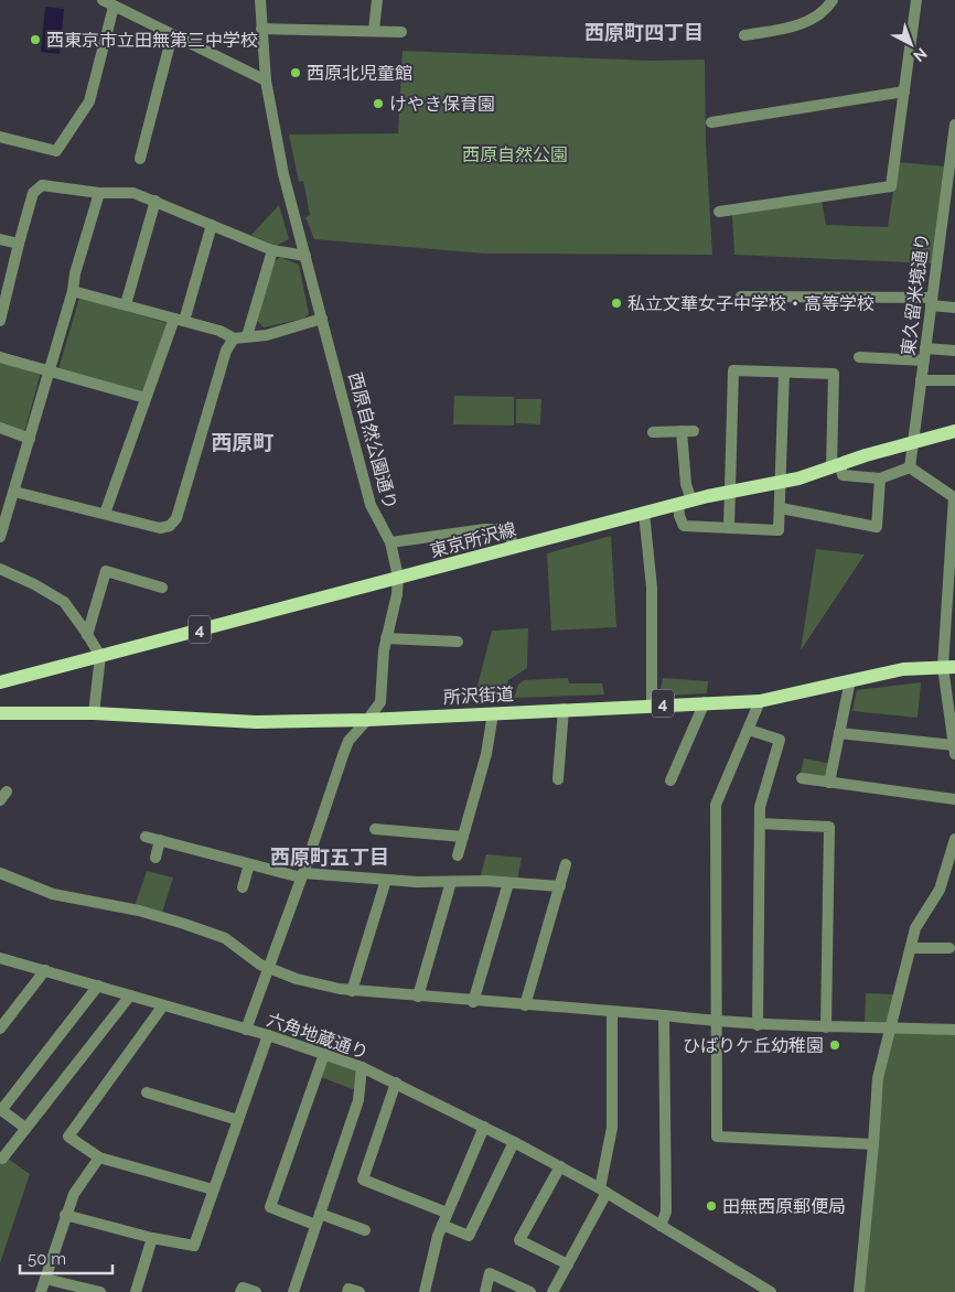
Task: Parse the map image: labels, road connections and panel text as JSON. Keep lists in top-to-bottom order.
{
  "streets": {
    "main road": ["東京所沢線", "4", "所沢街道"],
    "street": ["東久留米境通り", "西原自然公園通り", "六角地蔵通り"]
  },
  "crossings": [
    ["東久留米境通り", "東京所沢線"],
    ["西原自然公園通り", "東京所沢線"],
    ["西原自然公園通り", "所沢街道"],
    ["西原自然公園通り", "六角地蔵通り"]
  ],
  "districts": ["西原町四丁目", "西原町", "西原町五丁目"],
  "parks": ["西原自然公園"],
  "places": [
    "西東京市立田無第三中学校",
    "西原北児童館",
    "けやき保育園",
    "私立文華女子中学校・高等学校",
    "ひばりケ丘幼稚園",
    "田無西原郵便局"
  ],
  "scale_bar": "50 m",
  "north": "bottom right"
}
